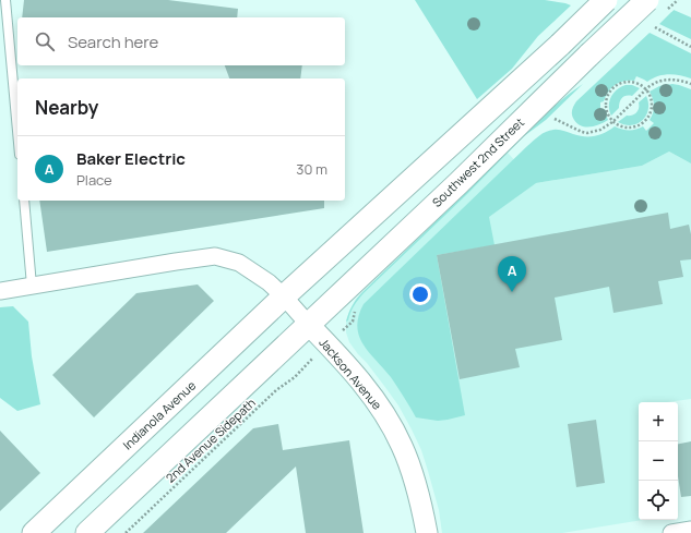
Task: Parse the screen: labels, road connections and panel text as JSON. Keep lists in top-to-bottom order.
{
  "streets": {
    "main road": ["Southwest 2nd Street", "Indianola Avenue"],
    "street": ["Jackson Avenue"],
    "path": ["2nd Avenue Sidepath"]
  },
  "crossings": [
    ["Southwest 2nd Street", "Jackson Avenue"],
    ["Jackson Avenue", "Indianola Avenue"]
  ],
  "page": {
    "search": "Search here",
    "heading": "Nearby",
    "list": [
      {
        "mark": "A",
        "name": "Baker Electric",
        "note": "Place",
        "value": "30 m"
      }
    ],
    "pins": "A",
    "map_buttons": ["+", "−"]
  }
}
